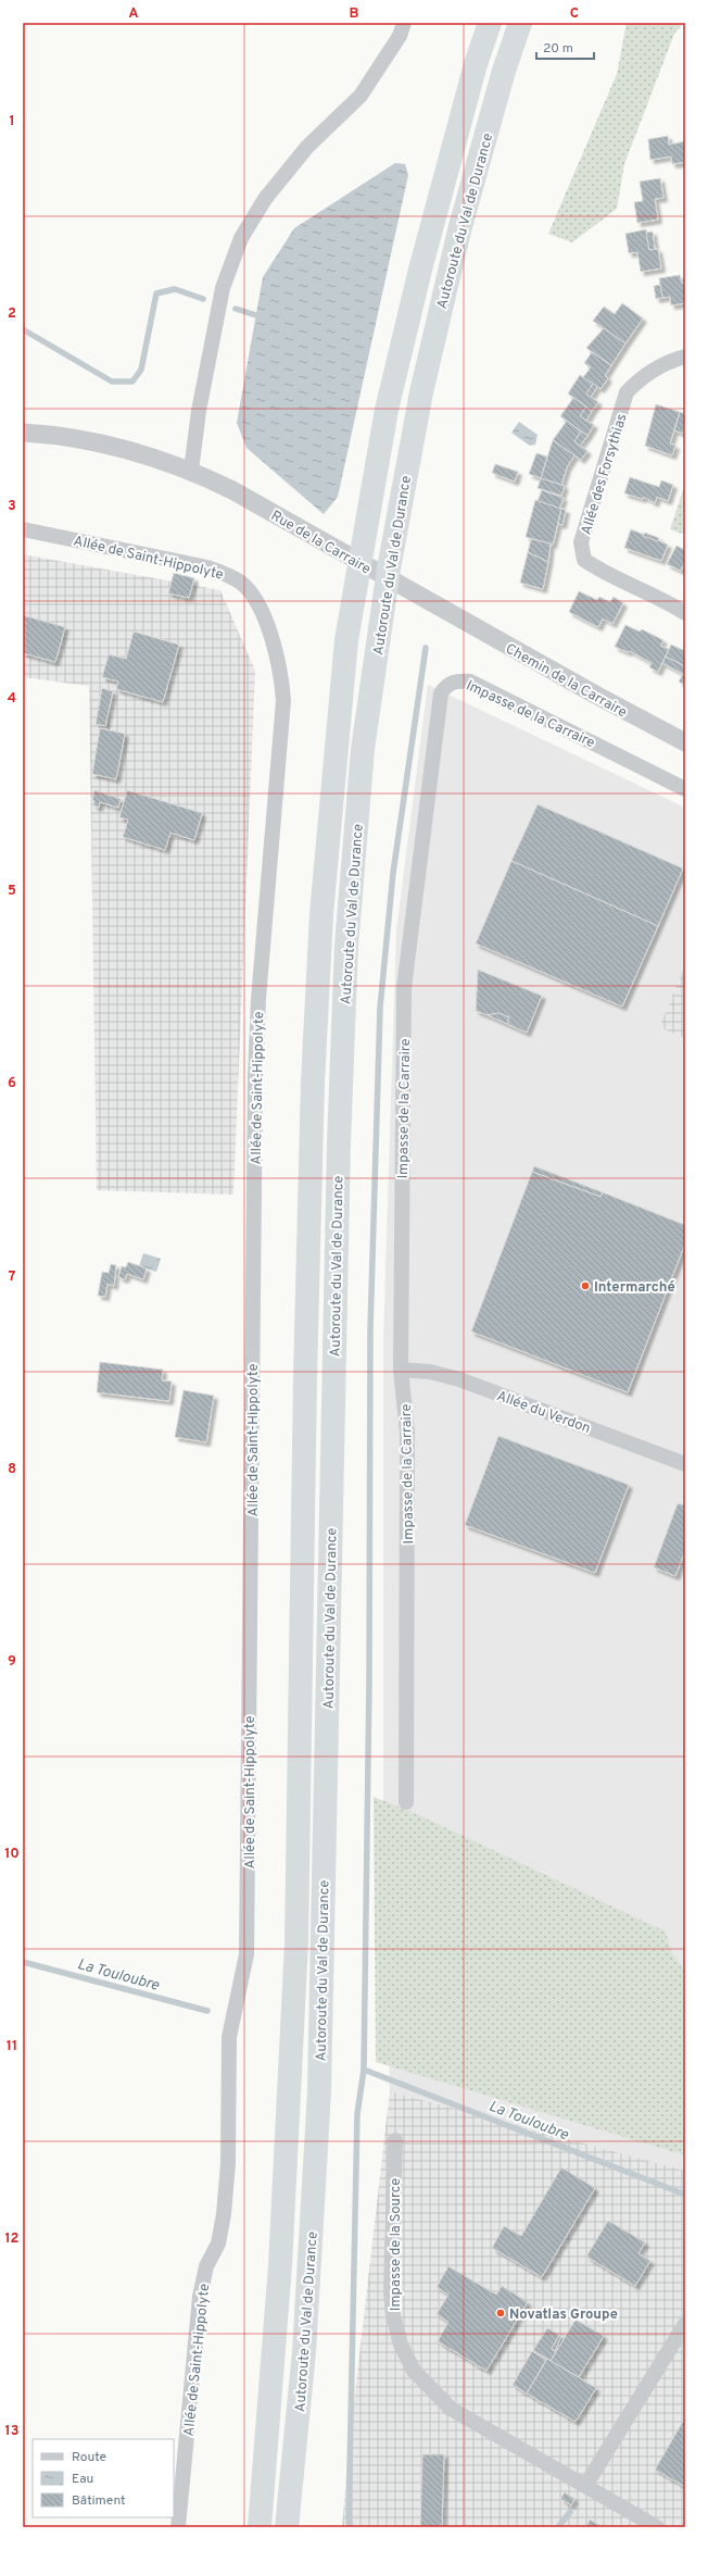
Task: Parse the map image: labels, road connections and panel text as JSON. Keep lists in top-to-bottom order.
{
  "streets": {
    "highway": ["Autoroute du Val de Durance"],
    "street": [
      "Allée des Forsythias",
      "Rue de la Carraire",
      "Allée de Saint-Hippolyte",
      "Chemin de la Carraire",
      "Impasse de la Carraire",
      "Allée du Verdon",
      "Impasse de la Source"
    ]
  },
  "crossings": [
    ["Rue de la Carraire", "Chemin de la Carraire"],
    ["Impasse de la Carraire", "Allée du Verdon"]
  ],
  "water": ["La Touloubre"],
  "places": ["Intermarché", "Novatlas Groupe"],
  "legend": ["Route", "Eau", "Bâtiment"],
  "scale_bar": "20 m",
  "grid": {
    "columns": ["A", "B", "C"],
    "rows": [
      "1",
      "2",
      "3",
      "4",
      "5",
      "6",
      "7",
      "8",
      "9",
      "10",
      "11",
      "12",
      "13"
    ]
  }
}
